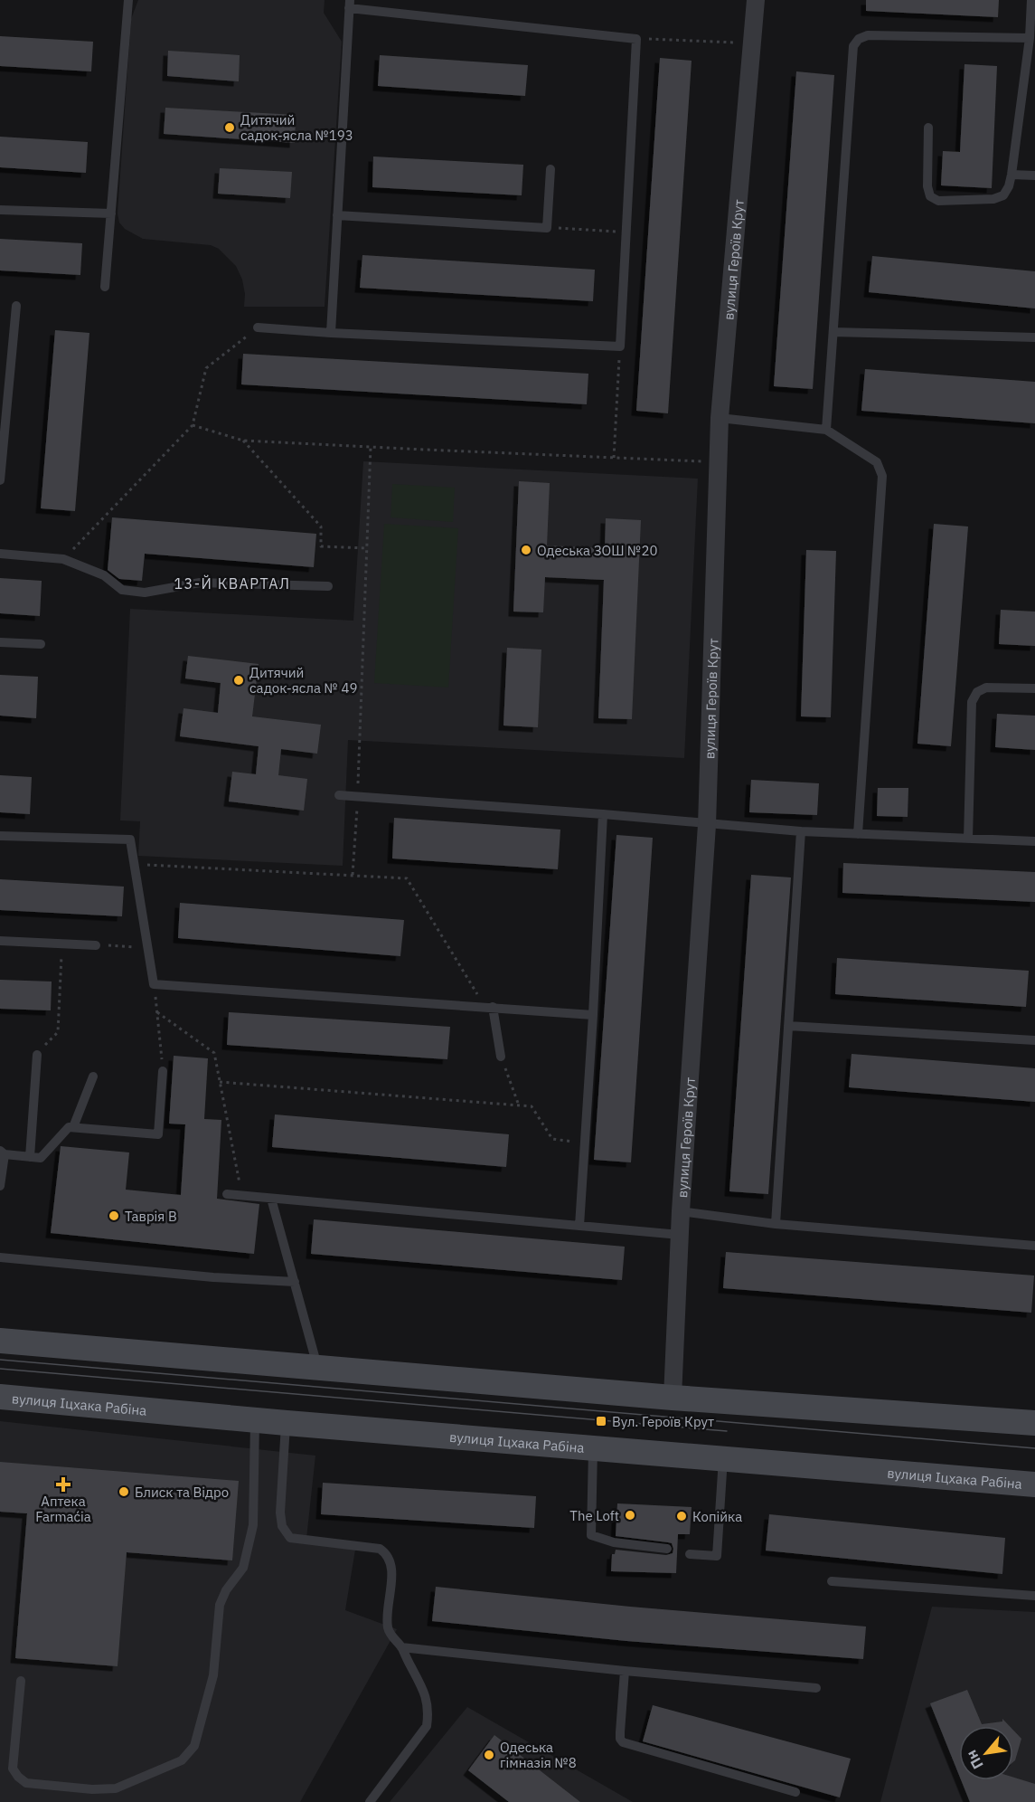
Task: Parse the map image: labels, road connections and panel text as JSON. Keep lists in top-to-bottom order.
{
  "streets": {
    "main road": ["вулиця Іцхака Рабіна"],
    "street": ["вулиця Героїв Крут"]
  },
  "districts": ["13-Й КВАРТАЛ"],
  "places": {
    "other": [
      "Дитячий садок-ясла №193",
      "Одеська ЗОШ №20",
      "Дитячий садок-ясла № 49",
      "Таврія В",
      "Блиск та Відро",
      "The Loft",
      "Копійка",
      "Одеська гімназія №8"
    ],
    "transit": ["Вул. Героїв Крут"],
    "health": ["Аптека Farmaćia"]
  },
  "north": "bottom left"
}
